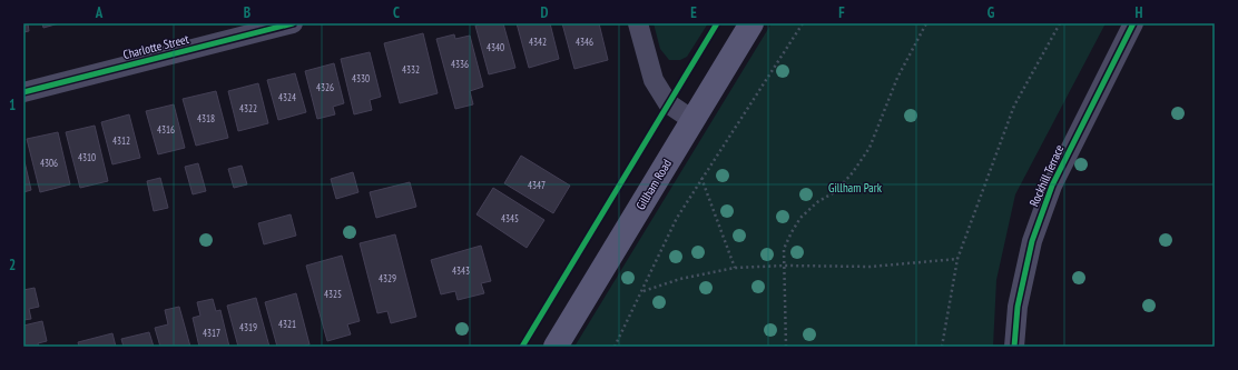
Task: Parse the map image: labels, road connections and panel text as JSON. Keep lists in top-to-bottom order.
{
  "streets": {
    "main road": ["Gillham Road"],
    "street": ["Charlotte Street", "Rockhill Terrace"]
  },
  "parks": ["Gillham Park"],
  "house_numbers": [
    "4342",
    "4346",
    "4340",
    "4336",
    "4332",
    "4330",
    "4326",
    "4324",
    "4322",
    "4318",
    "4316",
    "4312",
    "4310",
    "4306",
    "4347",
    "4345",
    "4343",
    "4329",
    "4325",
    "4321",
    "4319",
    "4317"
  ],
  "grid": {
    "columns": [
      "A",
      "B",
      "C",
      "D",
      "E",
      "F",
      "G",
      "H"
    ],
    "rows": ["1", "2"]
  }
}
